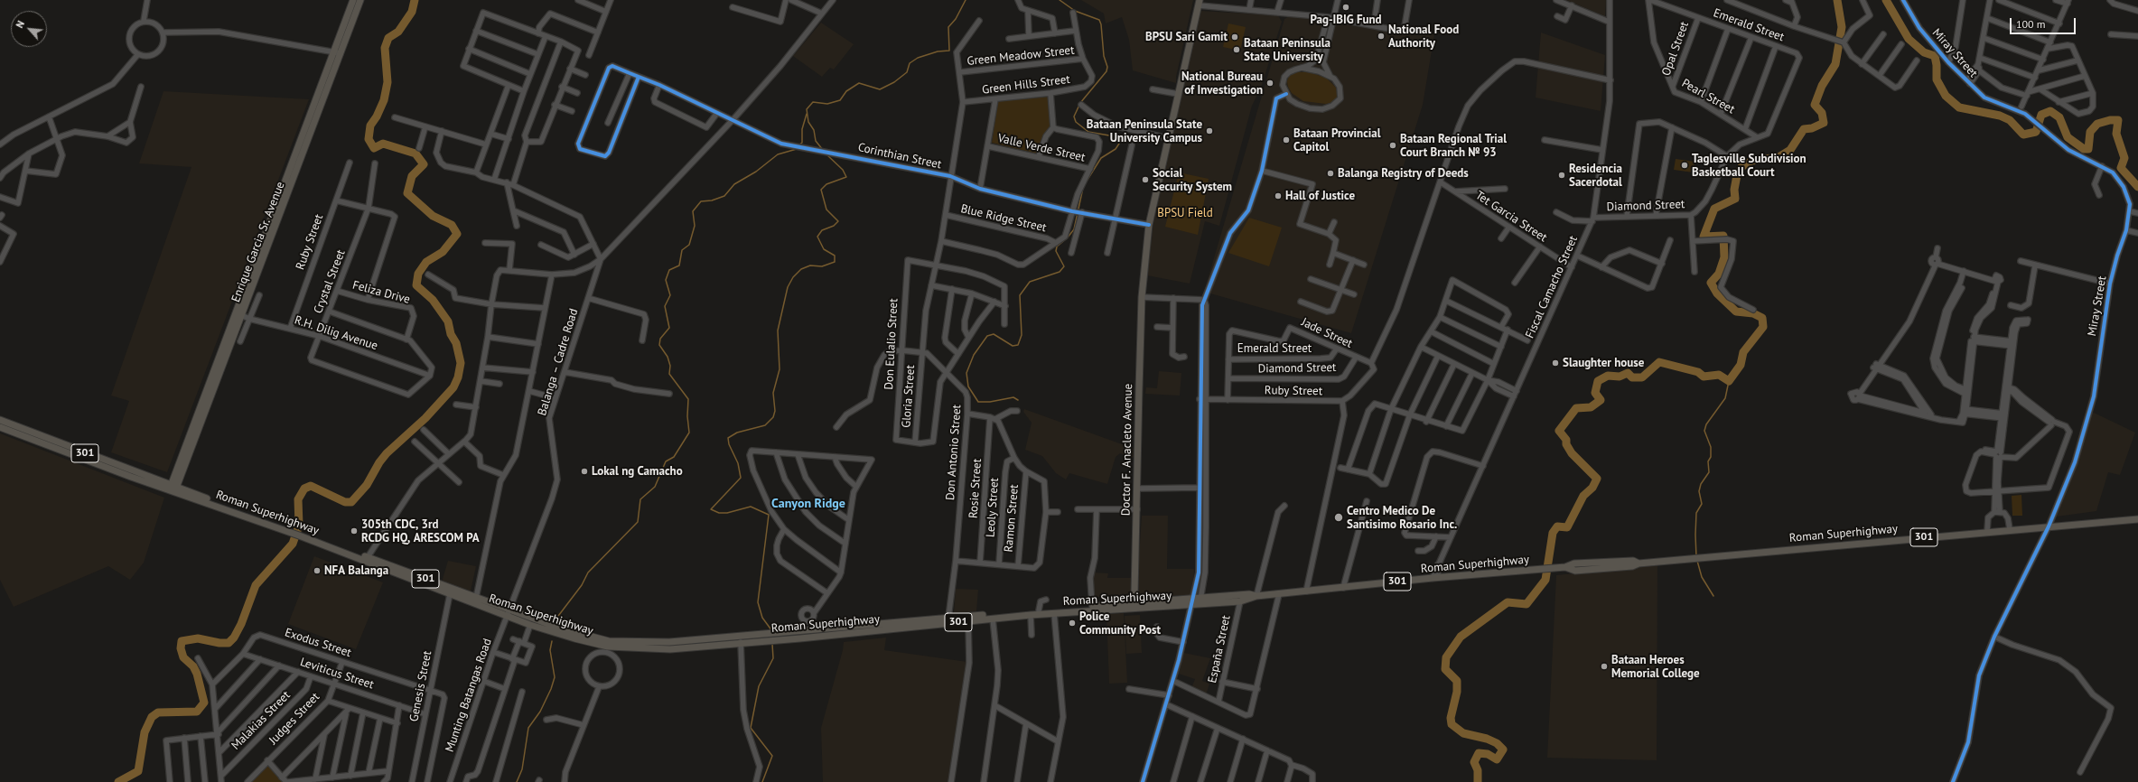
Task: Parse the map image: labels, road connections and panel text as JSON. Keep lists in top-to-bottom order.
{
  "streets": {
    "main road": [
      "Enrique Garcia Sr. Avenue",
      "Doctor F. Anacleto Avenue",
      "301",
      "Roman Superhighway"
    ],
    "street": [
      "Emerald Street",
      "Opal Street",
      "Miray Street",
      "Green Meadow Street",
      "Green Hills Street",
      "Pearl Street",
      "Valle Verde Street",
      "Corinthian Street",
      "Diamond Street",
      "Tet Garcia Street",
      "Blue Ridge Street",
      "Ruby Street",
      "Crystal Street",
      "Fiscal Camacho Street",
      "Feliza Drive",
      "R.H. Dilig Avenue",
      "Jade Street",
      "Don Eulalio Street",
      "Balanga – Cadre Road",
      "Gloria Street",
      "Don Antonio Street",
      "Rosie Street",
      "Leoly Street",
      "Ramon Street",
      "Exodus Street",
      "España Street",
      "Leviticus Street",
      "Genesis Street",
      "Munting Batangas Road",
      "Judges Street",
      "Malakias Street"
    ]
  },
  "crossings": [
    ["Emerald Street", "Opal Street"],
    ["Emerald Street", "Pearl Street"],
    ["Emerald Street", "Diamond Street"],
    ["Emerald Street", "Jade Street"],
    ["Opal Street", "Pearl Street"],
    ["Miray Street", "Roman Superhighway"],
    ["Green Meadow Street", "Green Hills Street"],
    ["Pearl Street", "Diamond Street"],
    ["Corinthian Street", "Doctor F. Anacleto Avenue"],
    ["Diamond Street", "Fiscal Camacho Street"],
    ["Diamond Street", "Jade Street"],
    ["Tet Garcia Street", "Fiscal Camacho Street"],
    ["Enrique Garcia Sr. Avenue", "R.H. Dilig Avenue"],
    ["Enrique Garcia Sr. Avenue", "Roman Superhighway"],
    ["Ruby Street", "R.H. Dilig Avenue"],
    ["Crystal Street", "Feliza Drive"],
    ["Crystal Street", "R.H. Dilig Avenue"],
    ["Fiscal Camacho Street", "Roman Superhighway"],
    ["Don Eulalio Street", "Gloria Street"],
    ["Don Eulalio Street", "Don Antonio Street"],
    ["Balanga – Cadre Road", "Roman Superhighway"],
    ["Balanga – Cadre Road", "Munting Batangas Road"],
    ["Gloria Street", "Don Antonio Street"],
    ["Doctor F. Anacleto Avenue", "Roman Superhighway"],
    ["Don Antonio Street", "Roman Superhighway"],
    ["Roman Superhighway", "España Street"],
    ["Roman Superhighway", "Genesis Street"],
    ["Roman Superhighway", "Munting Batangas Road"],
    ["Exodus Street", "Leviticus Street"],
    ["Exodus Street", "Genesis Street"],
    ["Exodus Street", "Judges Street"],
    ["Leviticus Street", "Genesis Street"],
    ["Leviticus Street", "Judges Street"],
    ["Leviticus Street", "Malakias Street"]
  ],
  "districts": ["Canyon Ridge"],
  "parks": ["BPSU Field"],
  "places": [
    "Pag-IBIG Fund",
    "National Food Authority",
    "BPSU Sari Gamit",
    "Bataan Peninsula State University",
    "National Bureau of Investigation",
    "Bataan Peninsula State University Campus",
    "Bataan Provincial Capitol",
    "Bataan Regional Trial Court Branch № 93",
    "Taglesville Subdivision Basketball Court",
    "Balanga Registry of Deeds",
    "Residencia Sacerdotal",
    "Social Security System",
    "Hall of Justice",
    "Slaughter house",
    "Lokal ng Camacho",
    "Centro Medico De Santisimo Rosario Inc.",
    "305th CDC, 3rd RCDG HQ, ARESCOM PA",
    "NFA Balanga",
    "Police Community Post",
    "Bataan Heroes Memorial College"
  ],
  "scale_bar": "100 m",
  "north": "top left"
}
